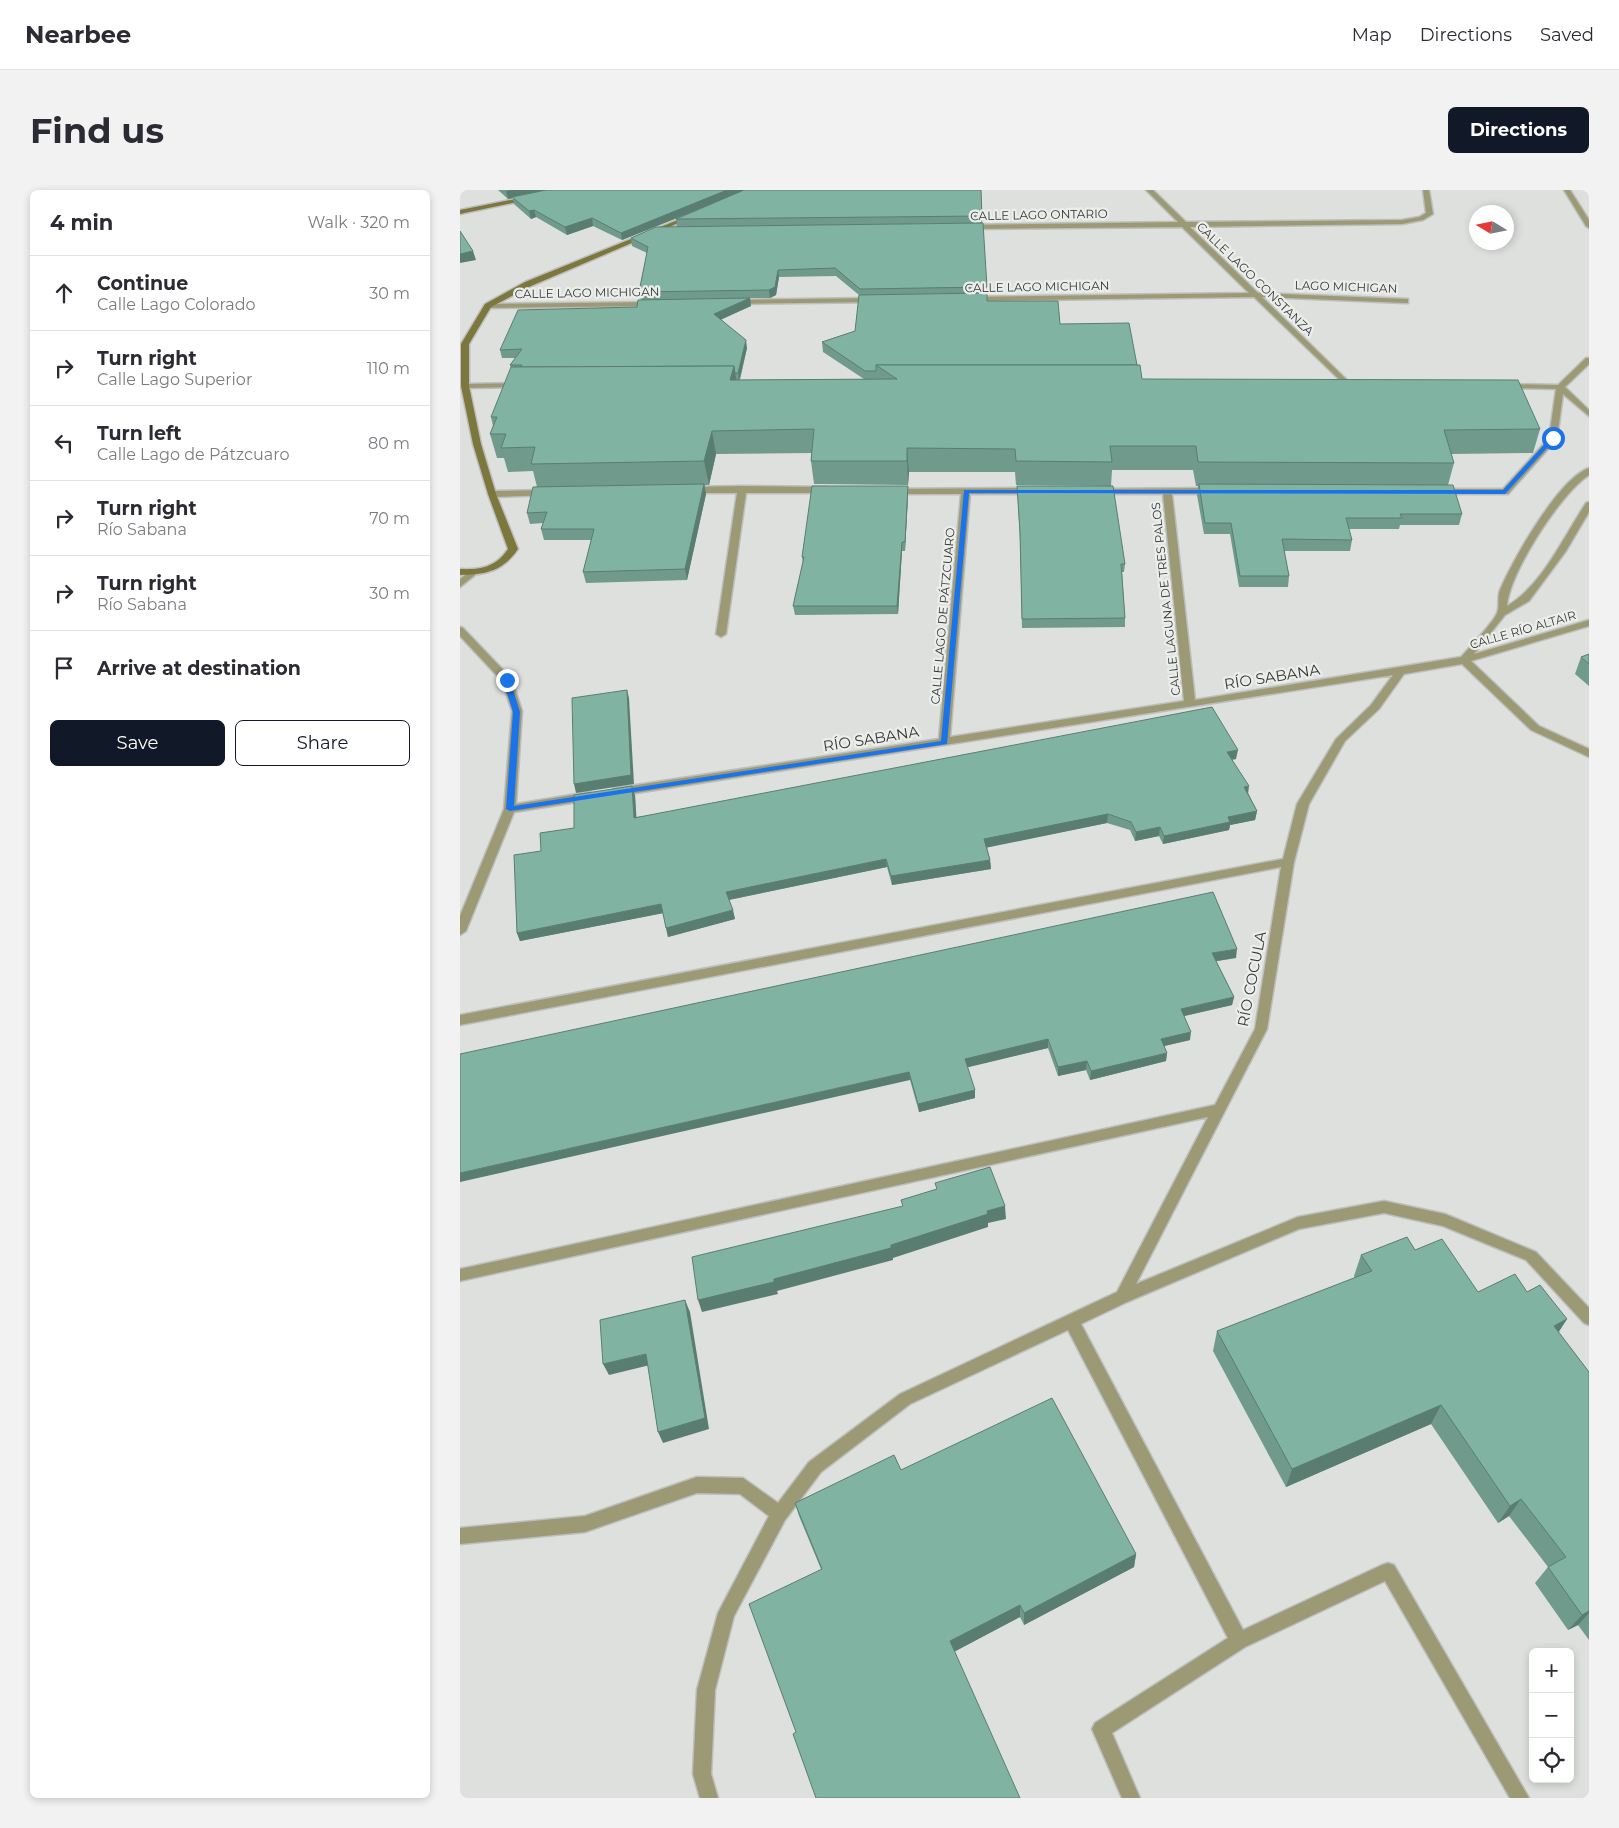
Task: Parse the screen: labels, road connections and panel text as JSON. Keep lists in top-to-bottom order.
{
  "streets": {
    "street": [
      "CALLE LAGO ONTARIO",
      "CALLE LAGO CONSTANZA",
      "CALLE LAGO MICHIGAN",
      "LAGO MICHIGAN",
      "CALLE LAGUNA DE TRES PALOS",
      "CALLE LAGO DE PÁTZCUARO",
      "CALLE RÍO ALTAIR",
      "RÍO SABANA",
      "RÍO COCULA"
    ]
  },
  "crossings": [
    ["CALLE LAGO ONTARIO", "CALLE LAGO CONSTANZA"],
    ["CALLE LAGO CONSTANZA", "CALLE LAGO MICHIGAN"],
    ["CALLE LAGO CONSTANZA", "LAGO MICHIGAN"],
    ["CALLE LAGO MICHIGAN", "LAGO MICHIGAN"],
    ["CALLE LAGUNA DE TRES PALOS", "RÍO SABANA"],
    ["CALLE LAGO DE PÁTZCUARO", "RÍO SABANA"],
    ["CALLE RÍO ALTAIR", "RÍO SABANA"],
    ["RÍO SABANA", "RÍO COCULA"]
  ],
  "north": "left",
  "page": {
    "header": "Nearbee",
    "nav": ["Map", "Directions", "Saved"],
    "buttons": [
      "Directions",
      ["Save", "Share"]
    ],
    "title": "Find us",
    "heading": ["4 min", "Walk · 320 m"],
    "list": [
      ["Continue", "Calle Lago Colorado", "30 m"],
      ["Turn right", "Calle Lago Superior", "110 m"],
      ["Turn left", "Calle Lago de Pátzcuaro", "80 m"],
      ["Turn right", "Río Sabana", "70 m"],
      ["Turn right", "Río Sabana", "30 m"],
      "Arrive at destination"
    ],
    "map_buttons": ["+", "−"]
  }
}
